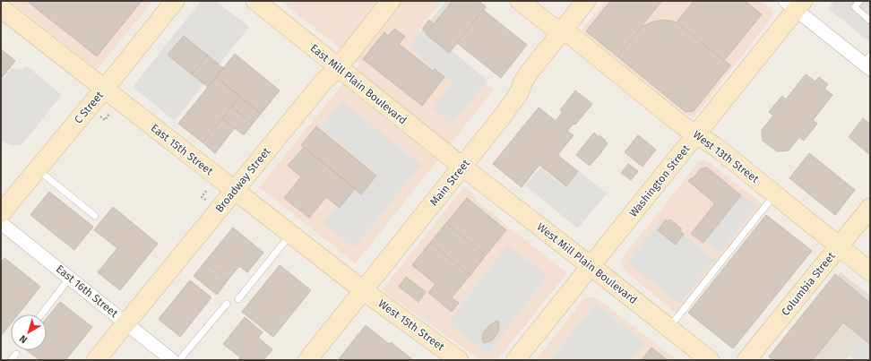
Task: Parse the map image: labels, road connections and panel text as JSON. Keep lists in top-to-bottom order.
{
  "streets": {
    "main road": [
      "East Mill Plain Boulevard",
      "C Street",
      "East 15th Street",
      "West 13th Street",
      "Broadway Street",
      "Washington Street",
      "Main Street",
      "West Mill Plain Boulevard",
      "Columbia Street",
      "West 15th Street"
    ],
    "street": ["East 16th Street"]
  },
  "crossings": [
    ["East Mill Plain Boulevard", "Broadway Street"],
    ["East Mill Plain Boulevard", "Main Street"],
    ["East Mill Plain Boulevard", "West Mill Plain Boulevard"],
    ["C Street", "East 15th Street"],
    ["East 15th Street", "Broadway Street"],
    ["East 15th Street", "Main Street"],
    ["East 15th Street", "West 15th Street"],
    ["West 13th Street", "Washington Street"],
    ["West 13th Street", "Main Street"],
    ["West 13th Street", "Columbia Street"],
    ["Broadway Street", "East 16th Street"],
    ["Washington Street", "West Mill Plain Boulevard"],
    ["Main Street", "West Mill Plain Boulevard"],
    ["Main Street", "West 15th Street"]
  ],
  "north": "bottom left"
}
